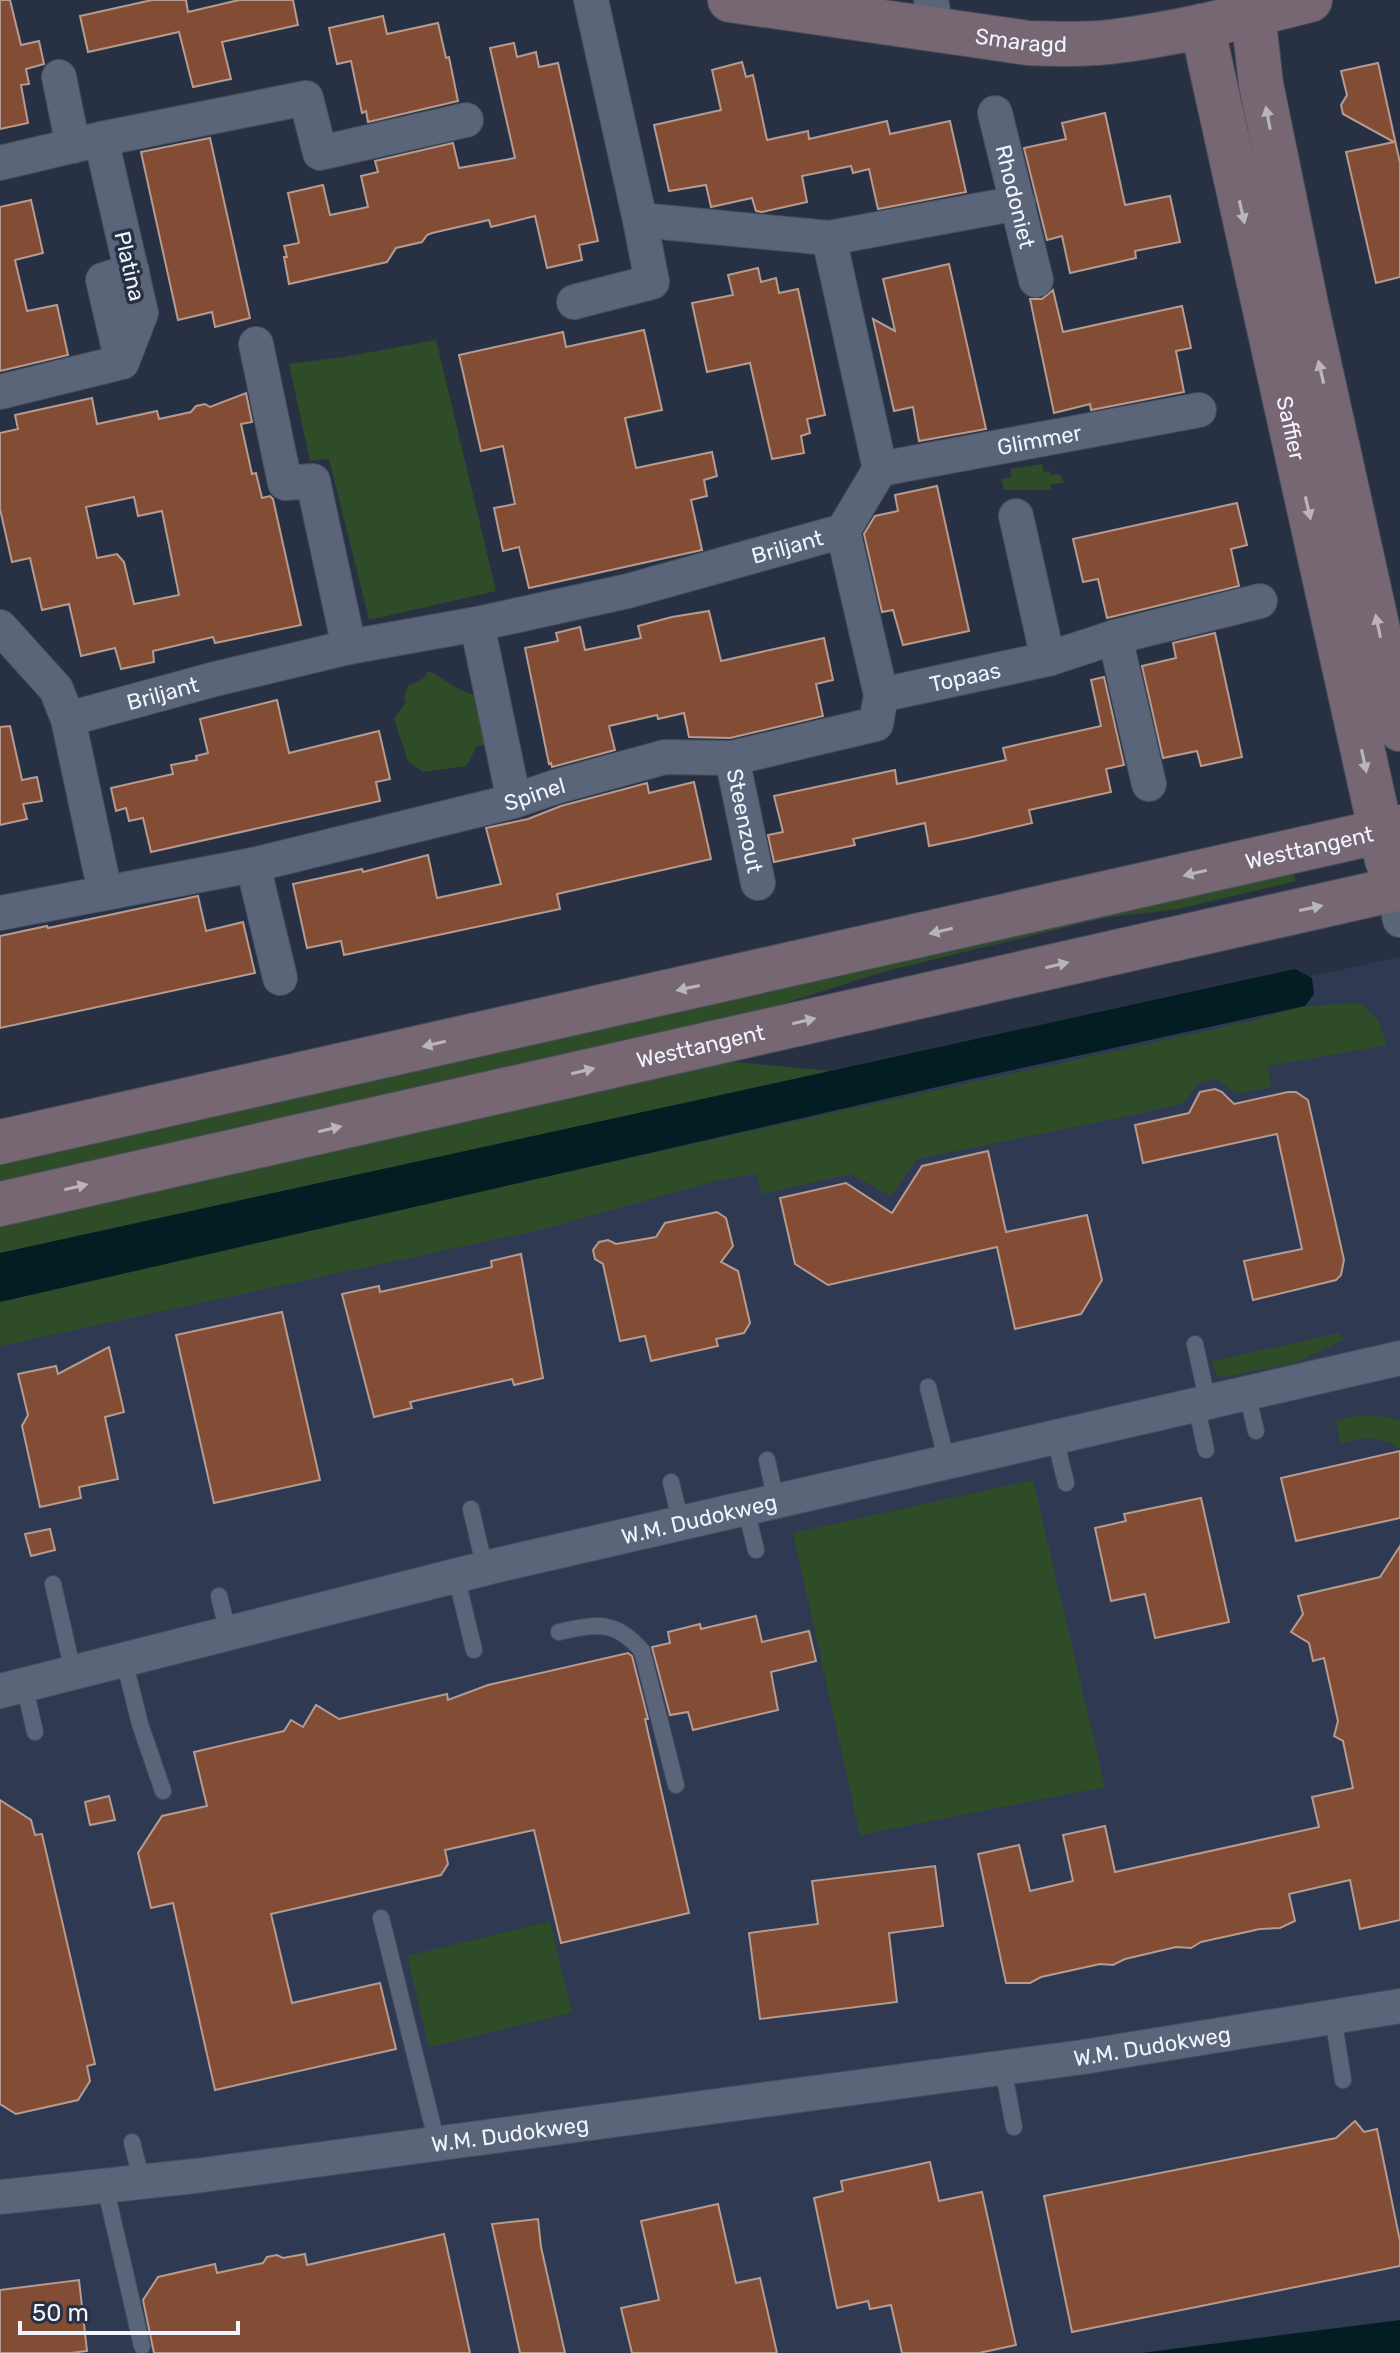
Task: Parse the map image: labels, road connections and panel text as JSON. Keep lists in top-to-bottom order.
{
  "streets": {
    "main road": ["Smaragd", "Saffier", "Westtangent"],
    "street": [
      "Rhodoniet",
      "Platina",
      "Glimmer",
      "Briljant",
      "Topaas",
      "Spinel",
      "Steenzout",
      "W.M. Dudokweg"
    ]
  },
  "crossings": [
    ["Smaragd", "Saffier"],
    ["Saffier", "Westtangent"],
    ["Glimmer", "Briljant"],
    ["Topaas", "Spinel"],
    ["Spinel", "Steenzout"]
  ],
  "scale_bar": "50 m"
}
